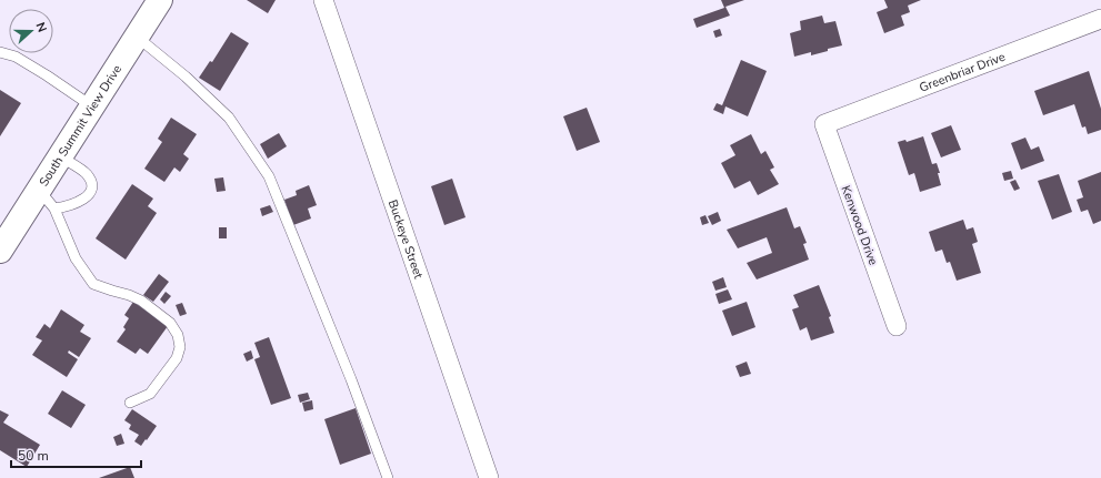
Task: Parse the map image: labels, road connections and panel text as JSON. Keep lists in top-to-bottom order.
{
  "streets": {
    "street": [
      "Greenbriar Drive",
      "South Summit View Drive",
      "Kenwood Drive",
      "Buckeye Street"
    ]
  },
  "crossings": [
    ["Greenbriar Drive", "Kenwood Drive"]
  ],
  "scale_bar": "50 m",
  "north": "right"
}
